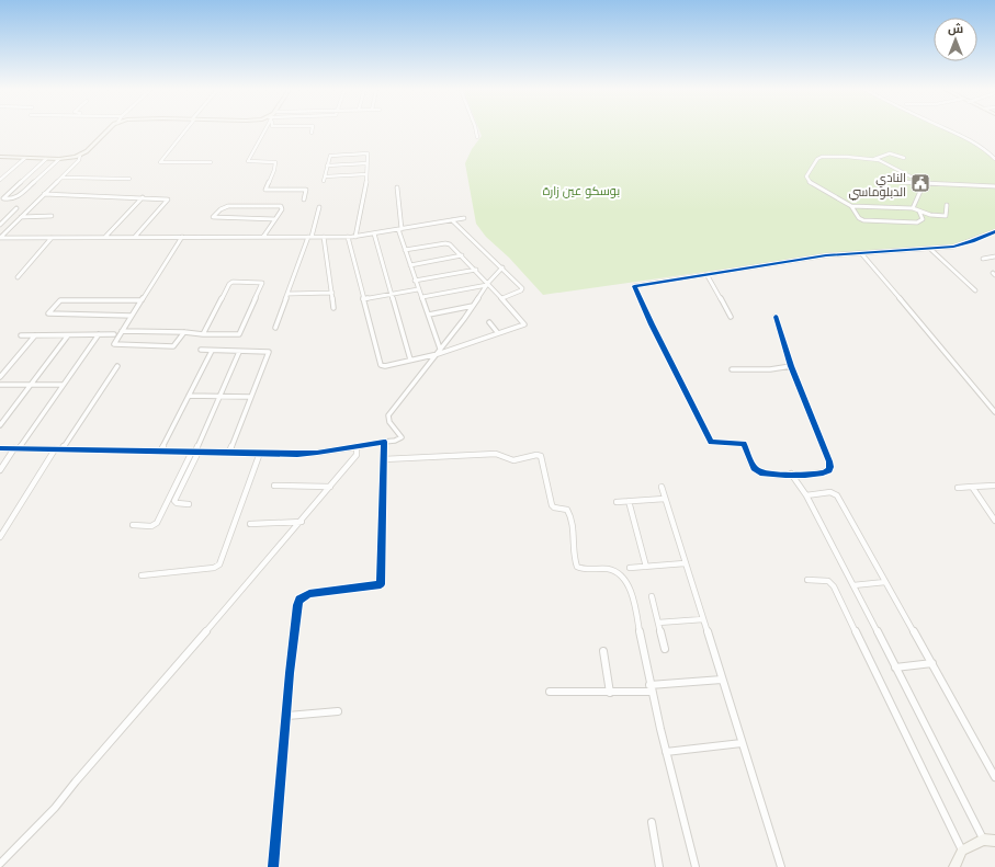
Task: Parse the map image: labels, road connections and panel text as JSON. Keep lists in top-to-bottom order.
{
  "parks": ["بوسكو عين زارة"],
  "places": {
    "public building": ["النادي الدبلوماسي"]
  },
  "north": "top"
}
